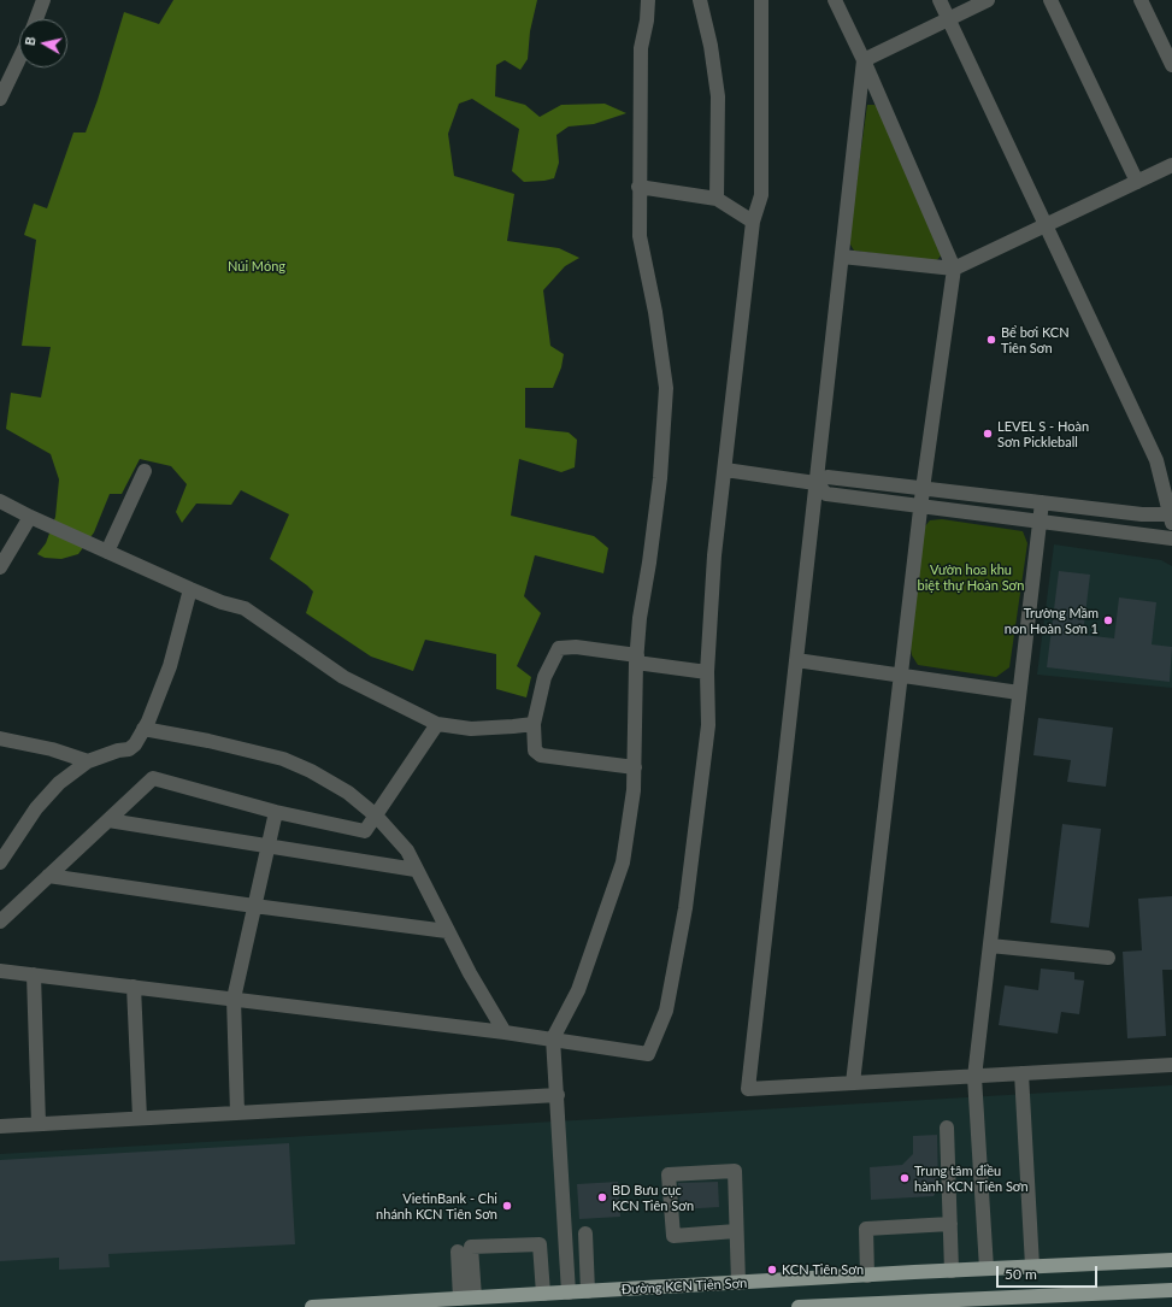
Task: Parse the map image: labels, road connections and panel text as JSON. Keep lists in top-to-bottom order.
{
  "streets": {
    "main road": ["Đường KCN Tiên Sơn"]
  },
  "parks": ["Núi Móng", "Vườn hoa khu biệt thự Hoàn Sơn"],
  "places": [
    "Bể bơi KCN Tiên Sơn",
    "LEVEL S - Hoàn Sơn Pickleball",
    "Trường Mầm non Hoàn Sơn 1",
    "Trung tâm điều hành KCN Tiên Sơn",
    "BD Bưu cục KCN Tiên Sơn",
    "VietinBank - Chi nhánh KCN Tiên Sơn",
    "KCN Tiên Sơn"
  ],
  "scale_bar": "50 m",
  "north": "left"
}
